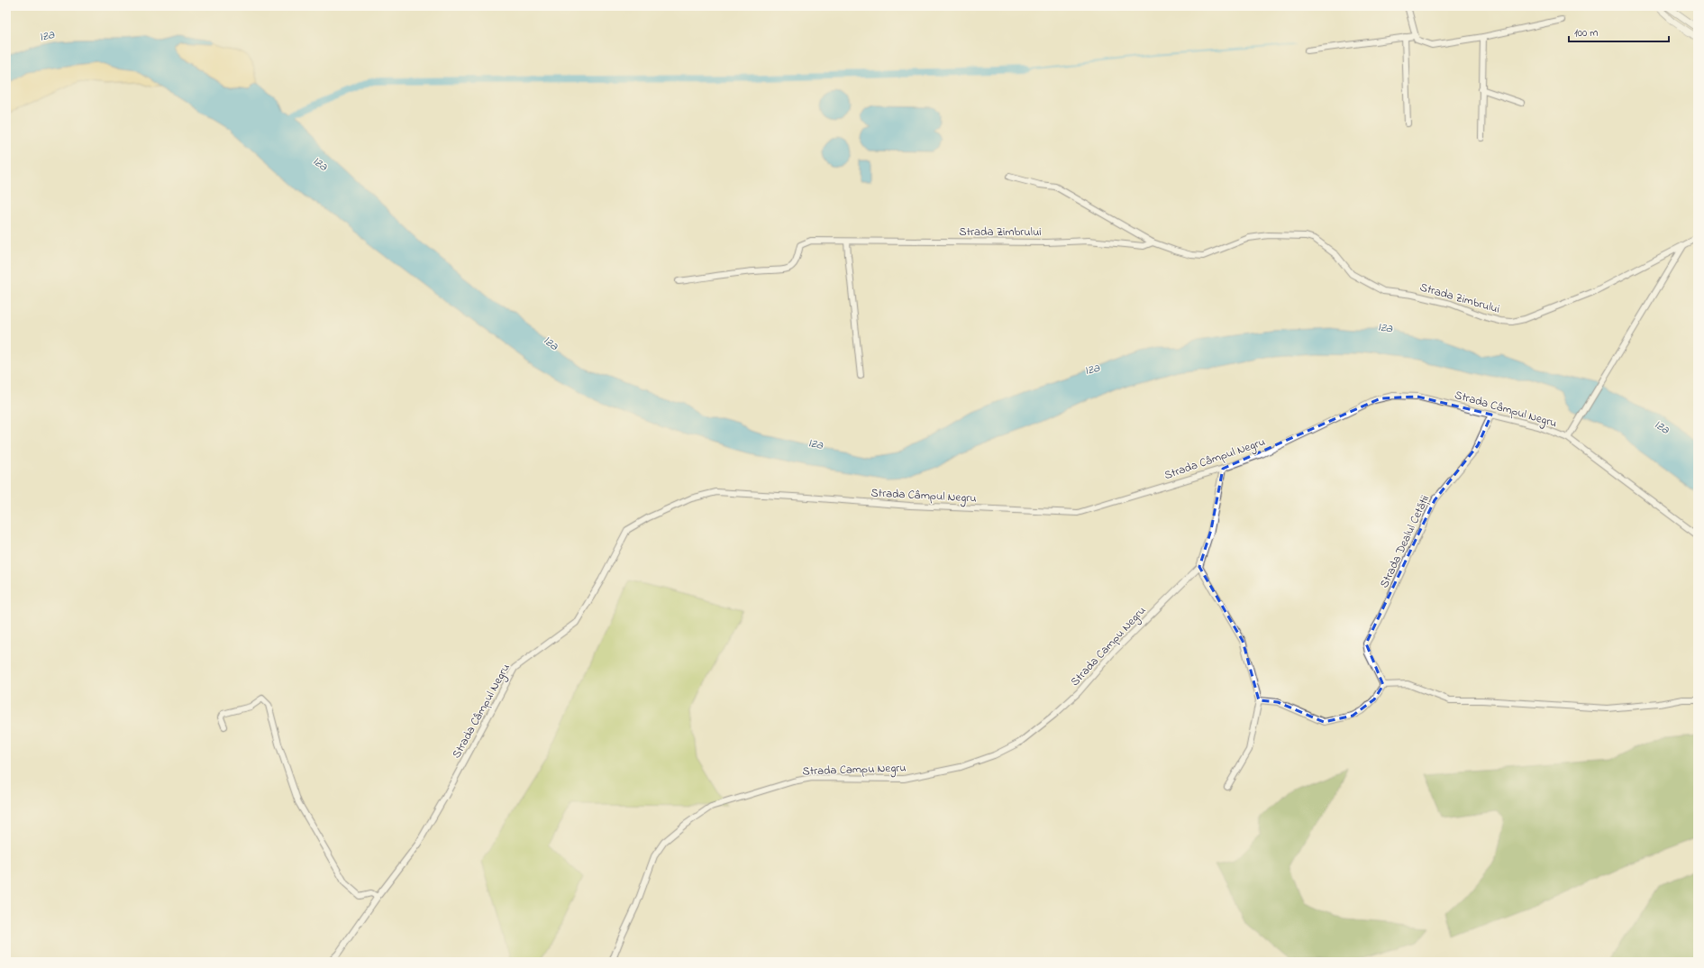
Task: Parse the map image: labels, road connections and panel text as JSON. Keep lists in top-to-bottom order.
{
  "streets": {
    "street": [
      "Strada Zimbrului",
      "Strada Câmpul Negru",
      "Strada Dealul Cetății",
      "Strada Campu Negru"
    ]
  },
  "crossings": [
    ["Strada Zimbrului", "Strada Câmpul Negru"],
    ["Strada Câmpul Negru", "Strada Dealul Cetății"],
    ["Strada Câmpul Negru", "Strada Campu Negru"]
  ],
  "water": ["Iza"],
  "scale_bar": "100 m"
}
